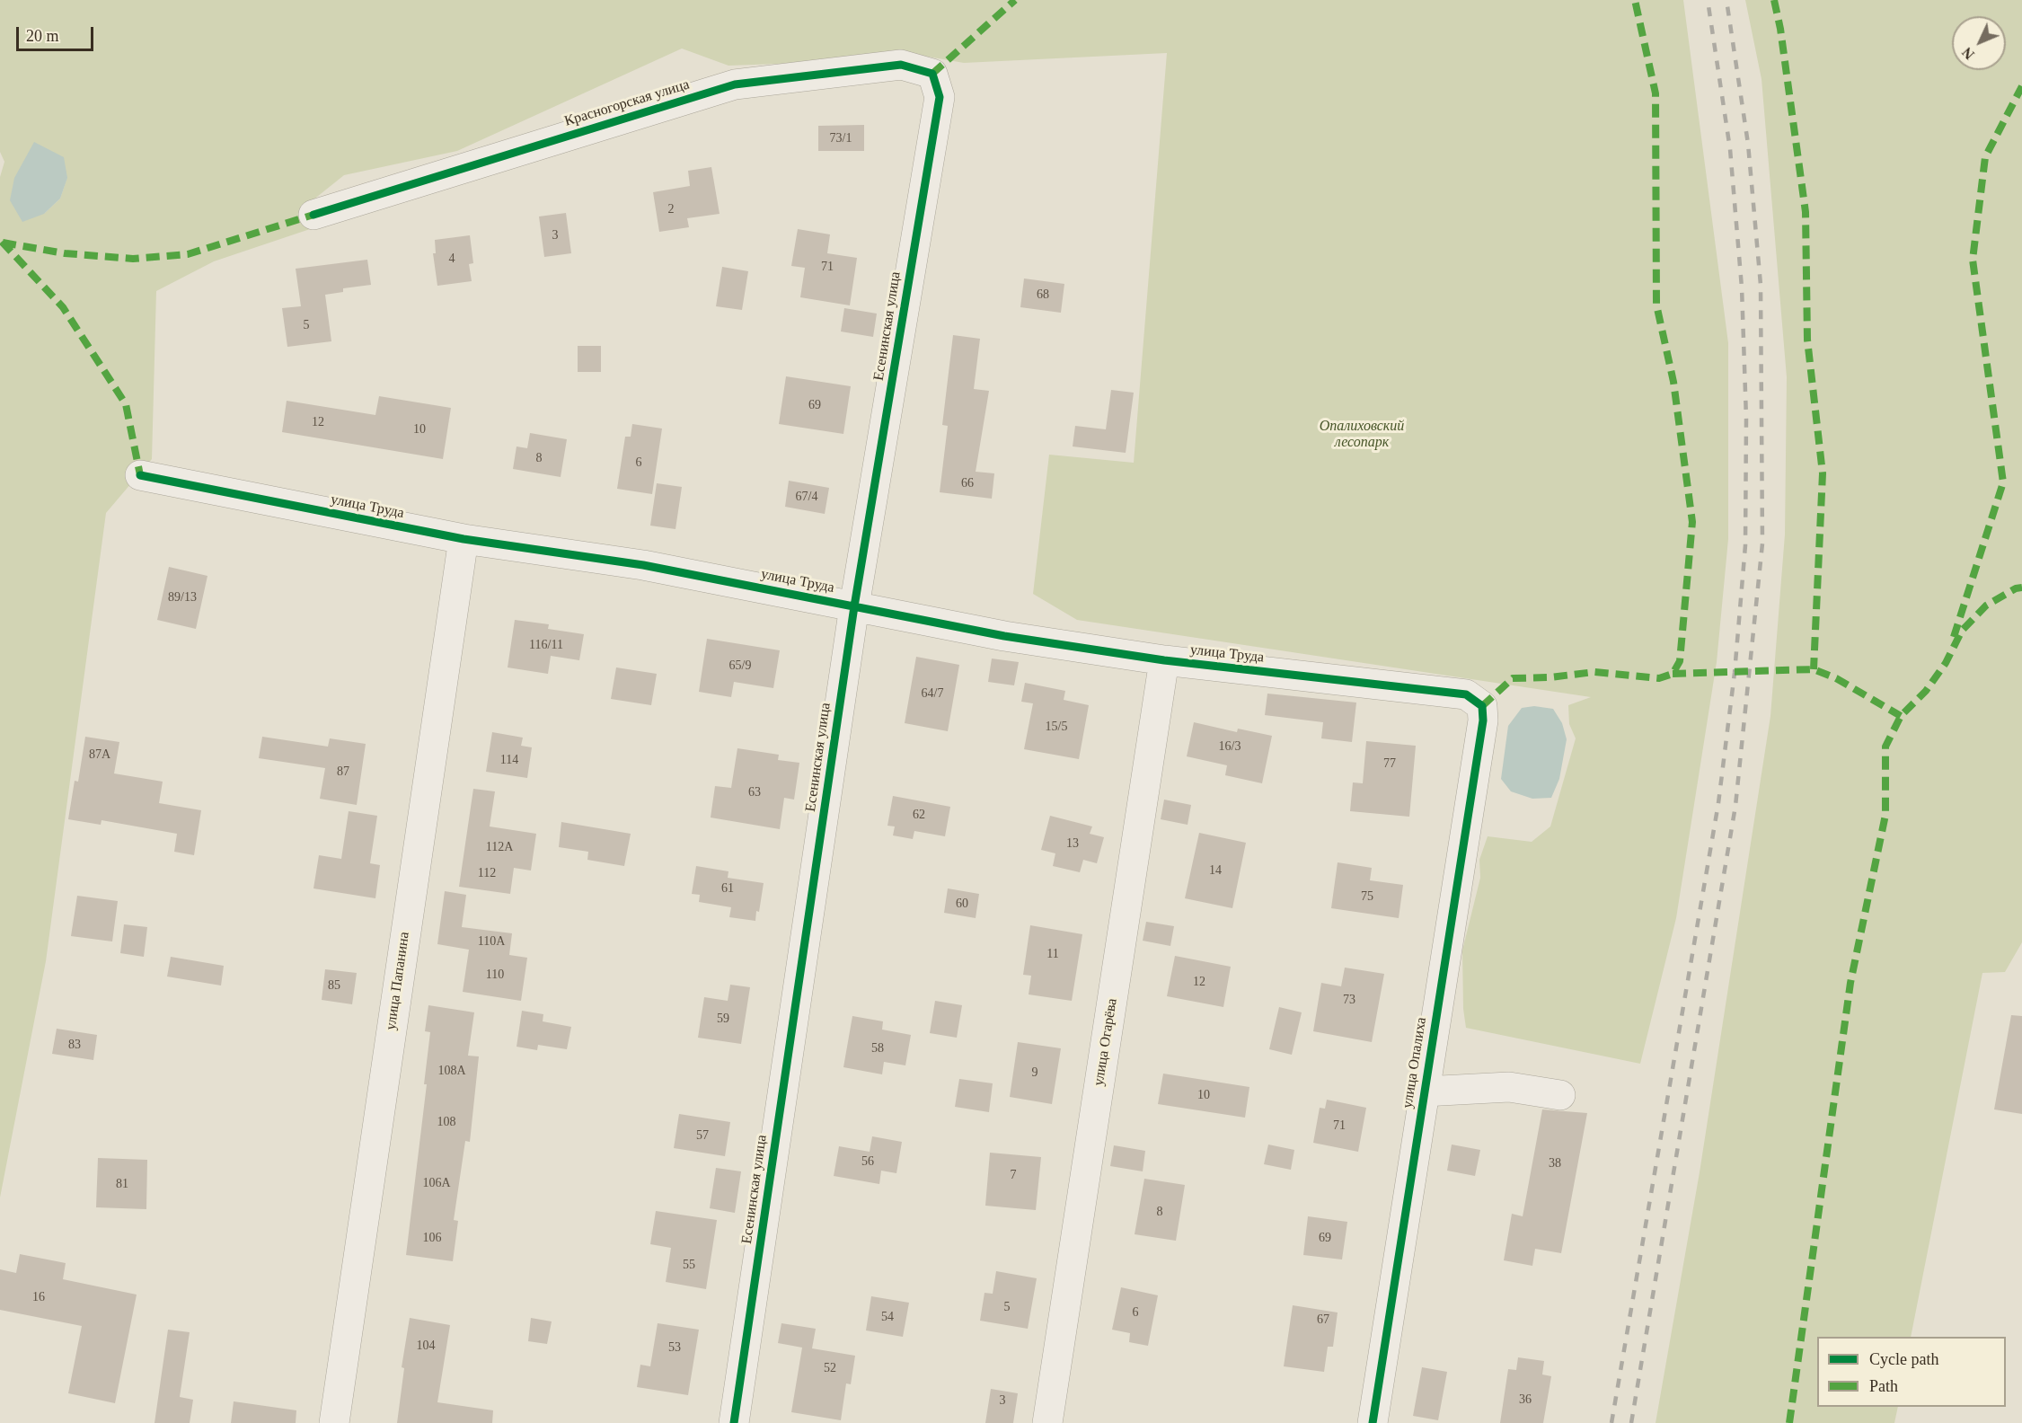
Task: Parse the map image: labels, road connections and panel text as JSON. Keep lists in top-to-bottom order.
{
  "streets": {
    "street": [
      "Красногорская улица",
      "Есенинская улица",
      "улица Труда",
      "улица Папанина",
      "улица Огарёва",
      "улица Опалиха"
    ]
  },
  "crossings": [
    ["Красногорская улица", "Есенинская улица"],
    ["Есенинская улица", "улица Труда"],
    ["улица Труда", "улица Папанина"],
    ["улица Труда", "улица Огарёва"],
    ["улица Труда", "улица Опалиха"]
  ],
  "parks": ["Опалиховский лесопарк"],
  "house_numbers": [
    "73/1",
    "2",
    "3",
    "4",
    "71",
    "68",
    "5",
    "69",
    "12",
    "10",
    "8",
    "6",
    "66",
    "67/4",
    "89/13",
    "116/11",
    "65/9",
    "64/7",
    "15/5",
    "16/3",
    "87А",
    "114",
    "77",
    "87",
    "63",
    "62",
    "13",
    "112А",
    "14",
    "112",
    "61",
    "75",
    "60",
    "110А",
    "11",
    "110",
    "12",
    "85",
    "73",
    "59",
    "83",
    "58",
    "108А",
    "9",
    "10",
    "108",
    "71",
    "57",
    "56",
    "38",
    "7",
    "106А",
    "81",
    "8",
    "106",
    "69",
    "55",
    "16",
    "5",
    "6",
    "54",
    "67",
    "104",
    "53",
    "52",
    "36",
    "3"
  ],
  "legend": ["Cycle path", "Path"],
  "scale_bar": "20 m",
  "north": "bottom left"
}
